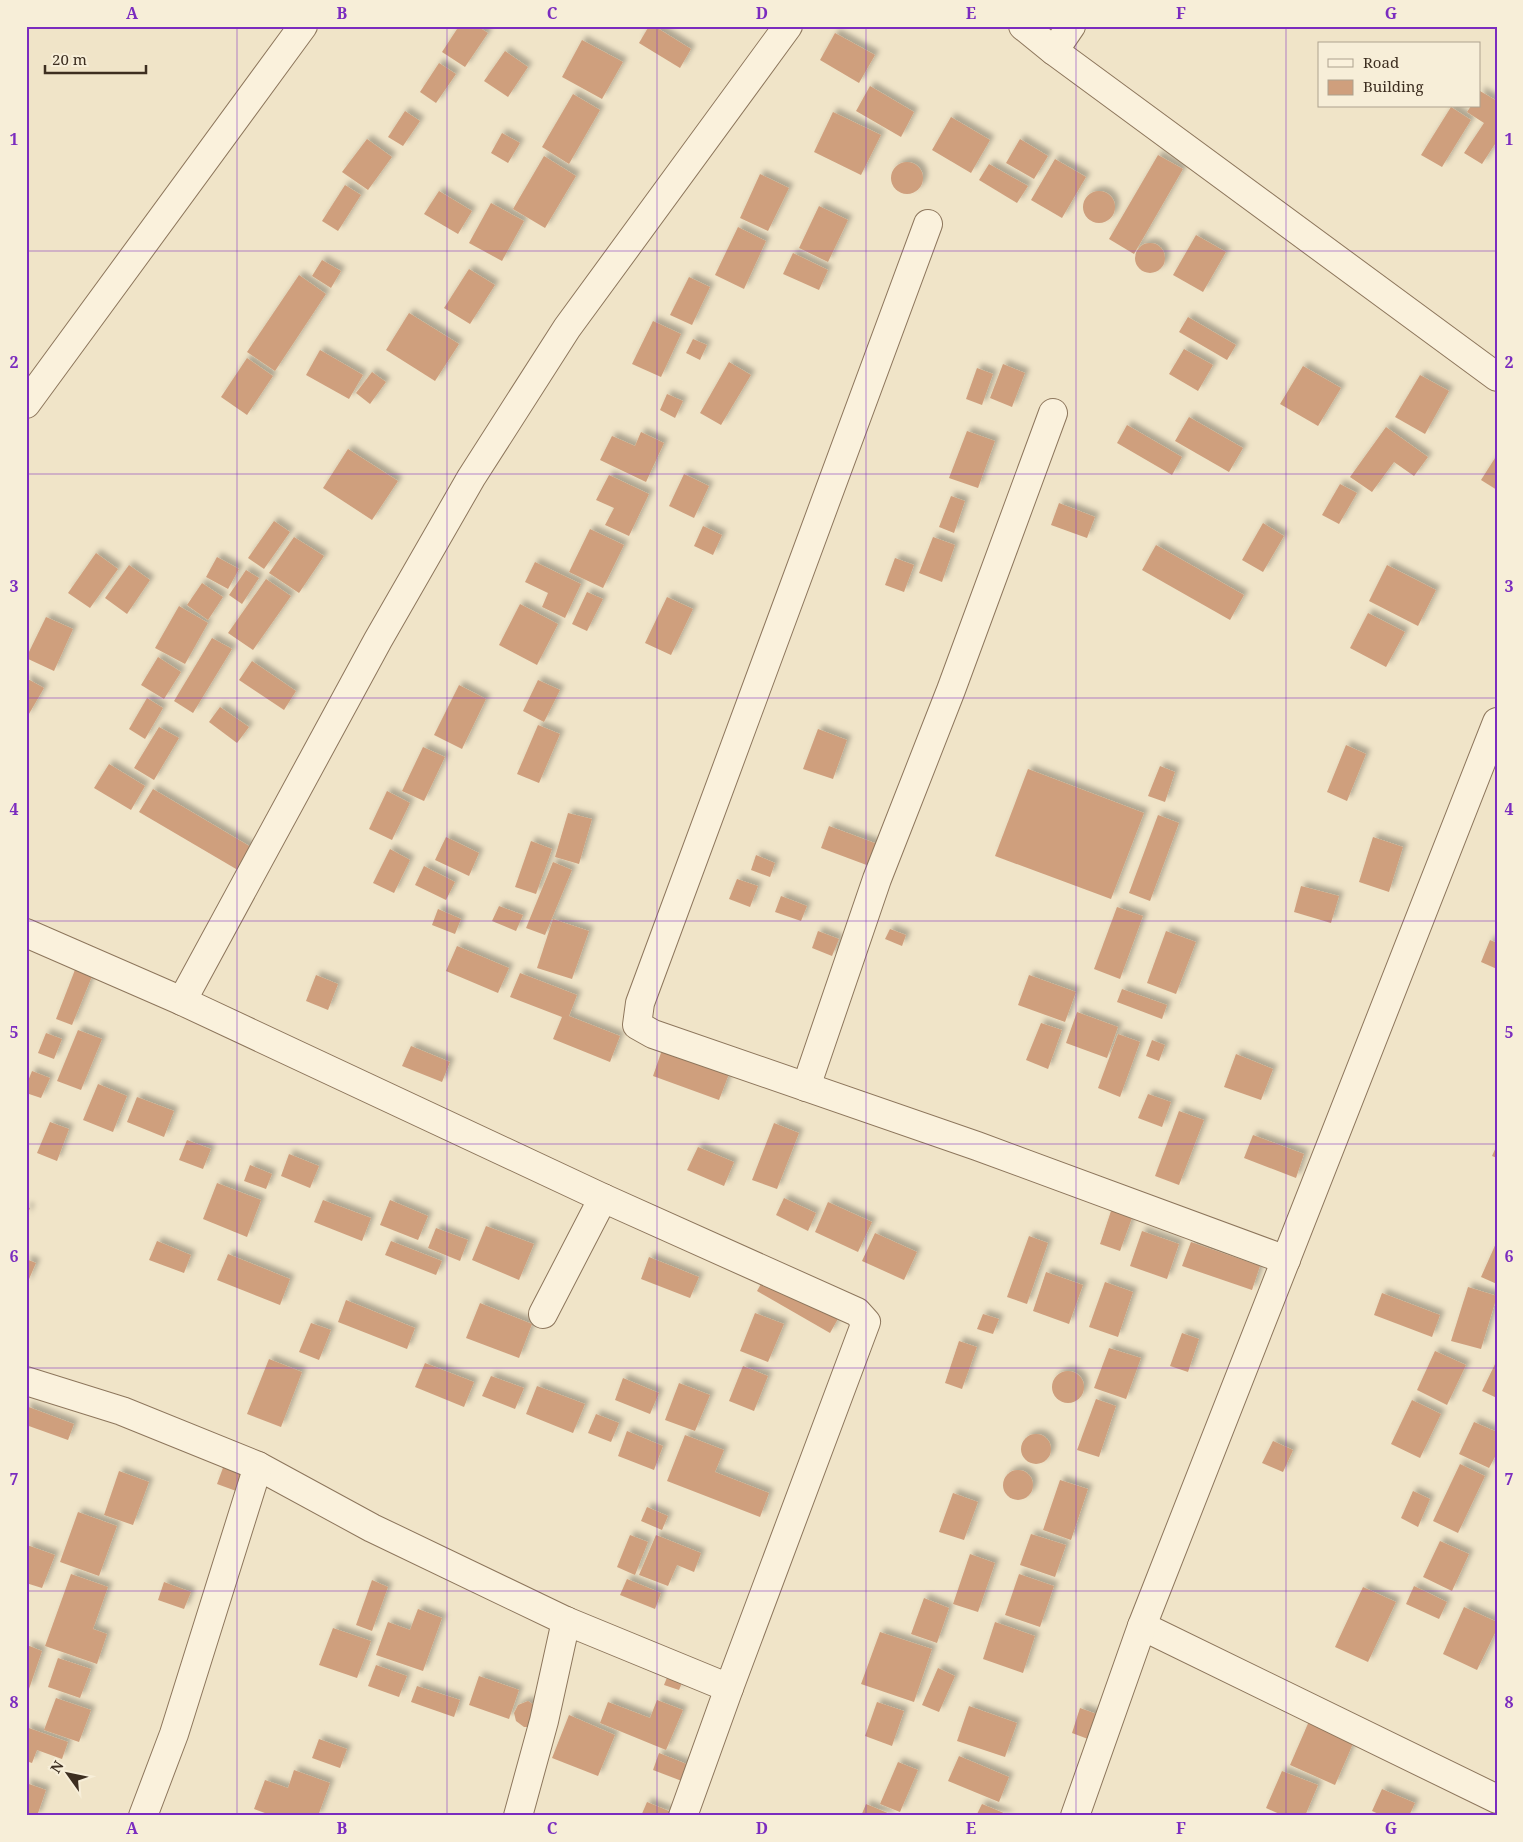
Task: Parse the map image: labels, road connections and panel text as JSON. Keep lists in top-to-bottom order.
{
  "legend": ["Road", "Building"],
  "scale_bar": "20 m",
  "north": "top left",
  "grid": {
    "columns": [
      "A",
      "B",
      "C",
      "D",
      "E",
      "F",
      "G"
    ],
    "rows": [
      "1",
      "2",
      "3",
      "4",
      "5",
      "6",
      "7",
      "8"
    ]
  }
}
